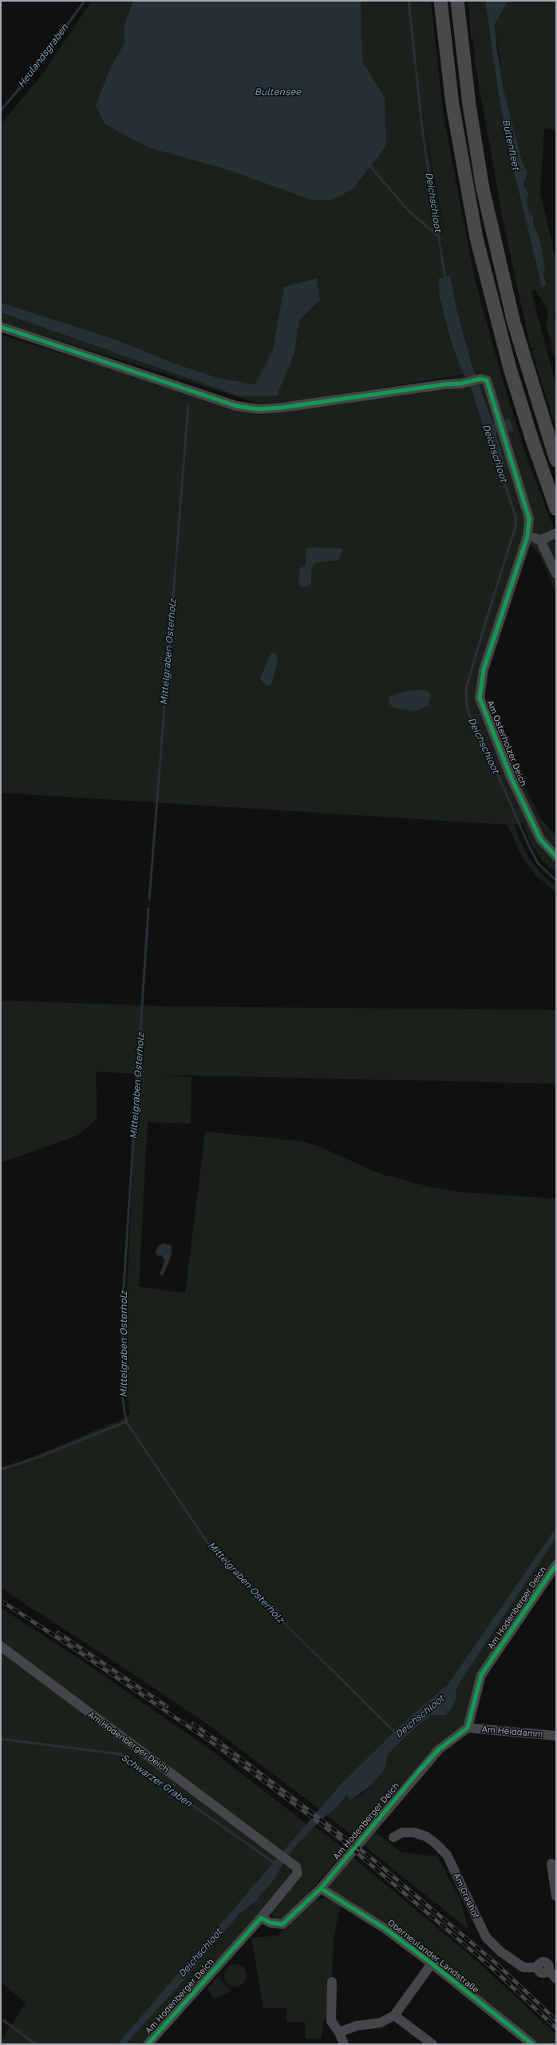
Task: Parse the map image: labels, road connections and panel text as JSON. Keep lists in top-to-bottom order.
{
  "streets": {
    "street": [
      "Am Osterholzer Deich",
      "Am Hodenberger Deich",
      "Am Heiddamm",
      "Am Grashof",
      "Oberneulander Landstraße"
    ]
  },
  "crossings": [
    ["Am Hodenberger Deich", "Am Heiddamm"],
    ["Am Hodenberger Deich", "Oberneulander Landstraße"]
  ],
  "water": [
    "Heulandsgraben",
    "Bultensee",
    "Bultenfleet",
    "Deichschloot",
    "Mittelgraben Osterholz",
    "Schwarzer Graben"
  ]
}
